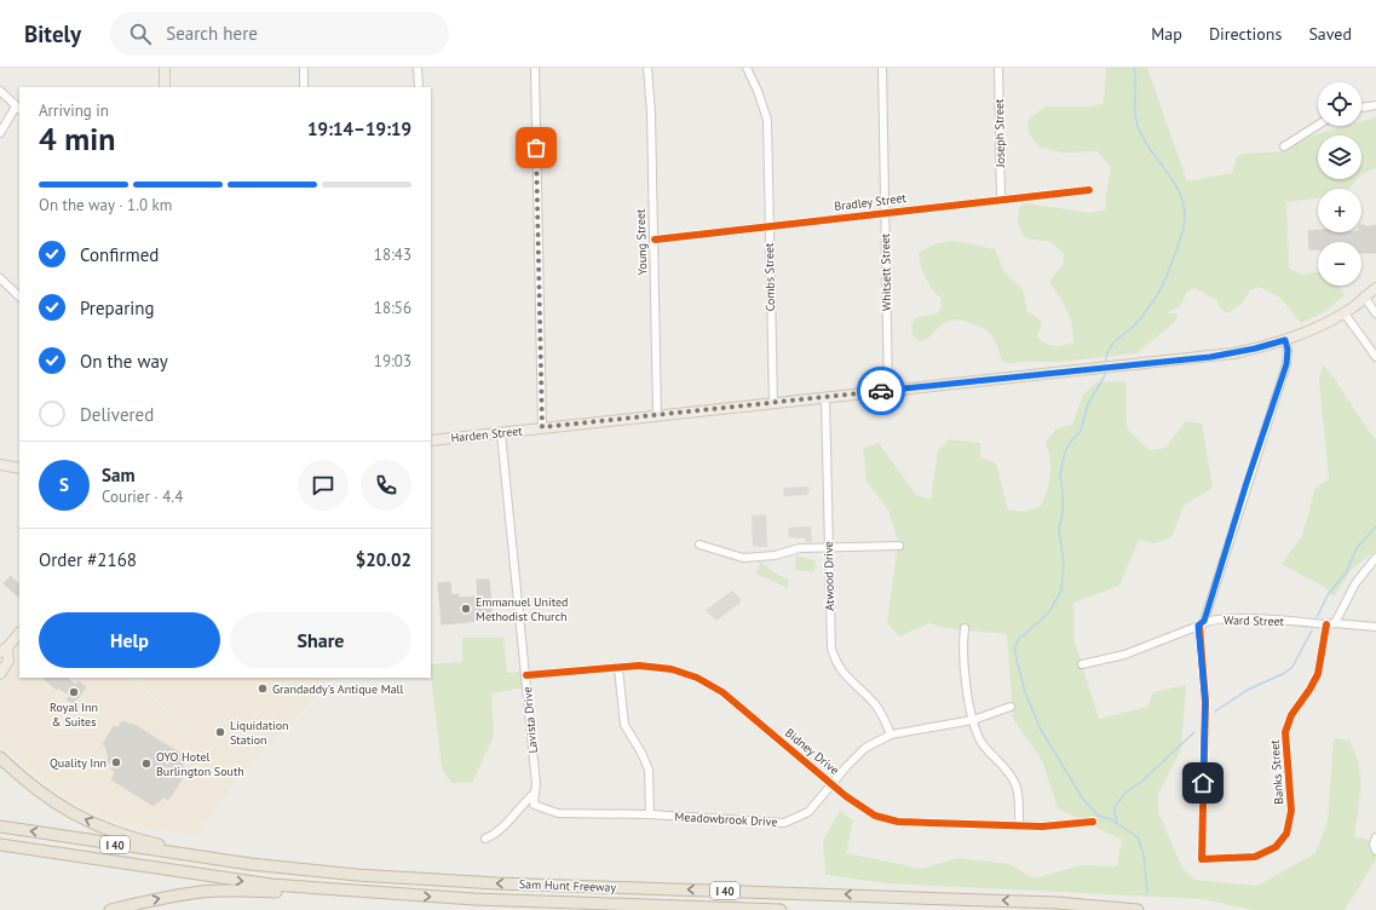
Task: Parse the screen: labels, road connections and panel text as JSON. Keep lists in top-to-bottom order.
{
  "streets": {
    "highway": ["I 40", "Sam Hunt Freeway"],
    "main road": ["Harden Street"],
    "street": [
      "Joseph Street",
      "Bradley Street",
      "Young Street",
      "Whitsett Street",
      "Combs Street",
      "Atwood Drive",
      "Ward Street",
      "Lavista Drive",
      "Bidney Drive",
      "Banks Street",
      "Meadowbrook Drive"
    ]
  },
  "crossings": [
    ["Joseph Street", "Bradley Street"],
    ["Bradley Street", "Young Street"],
    ["Bradley Street", "Whitsett Street"],
    ["Bradley Street", "Combs Street"],
    ["Young Street", "Harden Street"],
    ["Whitsett Street", "Harden Street"],
    ["Combs Street", "Harden Street"],
    ["Harden Street", "Atwood Drive"],
    ["Harden Street", "Lavista Drive"],
    ["Atwood Drive", "Meadowbrook Drive"],
    ["Ward Street", "Banks Street"],
    ["Lavista Drive", "Bidney Drive"],
    ["Lavista Drive", "Meadowbrook Drive"],
    ["Bidney Drive", "Meadowbrook Drive"]
  ],
  "places": [
    "Emmanuel United Methodist Church",
    "Grandaddy's Antique Mall",
    "Royal Inn & Suites",
    "Liquidation Station",
    "Quality Inn",
    "OYO Hotel Burlington South"
  ],
  "page": {
    "header": "Bitely",
    "search": "Search here",
    "nav": ["Map", "Directions", "Saved"],
    "map_buttons": ["+", "−"],
    "heading": ["4 min", "Arriving in", "19:14–19:19"],
    "panel": [
      "Sam",
      "Courier · 4.4",
      "Order #2168",
      "$20.02"
    ],
    "bar": "On the way · 1.0 km",
    "list": [
      ["Confirmed", "18:43"],
      ["Preparing", "18:56"],
      ["On the way", "19:03"],
      "Delivered"
    ],
    "round": "S",
    "buttons": ["Help", "Share"]
  }
}
